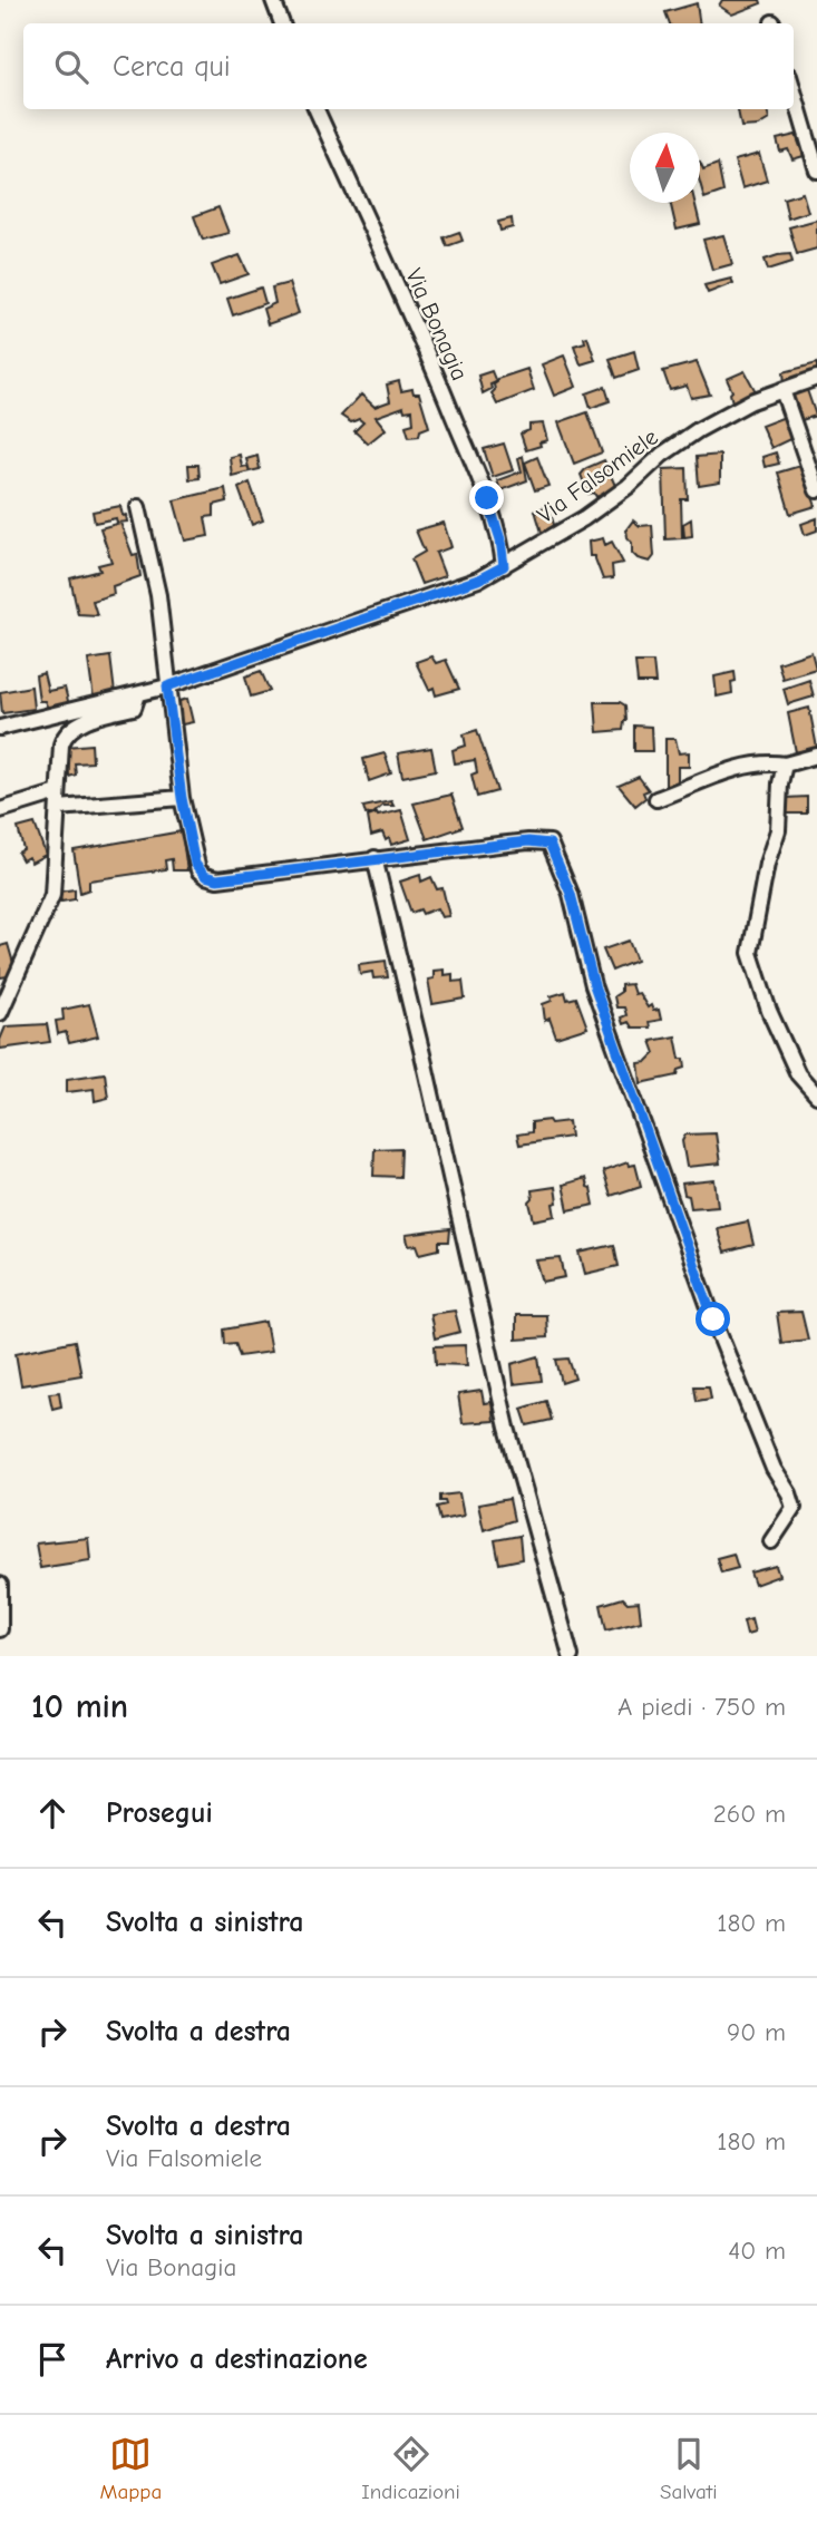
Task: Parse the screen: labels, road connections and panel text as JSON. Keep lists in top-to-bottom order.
{
  "streets": {
    "street": ["Via Bonagia", "Via Falsomiele"]
  },
  "crossings": [
    ["Via Bonagia", "Via Falsomiele"]
  ],
  "north": "top",
  "page": {
    "search": "Cerca qui",
    "heading": ["10 min", "A piedi · 750 m"],
    "list": [
      ["Prosegui", "260 m"],
      ["Svolta a sinistra", "180 m"],
      ["Svolta a destra", "90 m"],
      ["Svolta a destra", "Via Falsomiele", "180 m"],
      ["Svolta a sinistra", "Via Bonagia", "40 m"],
      "Arrivo a destinazione"
    ],
    "nav": ["Mappa", "Indicazioni", "Salvati"]
  }
}
